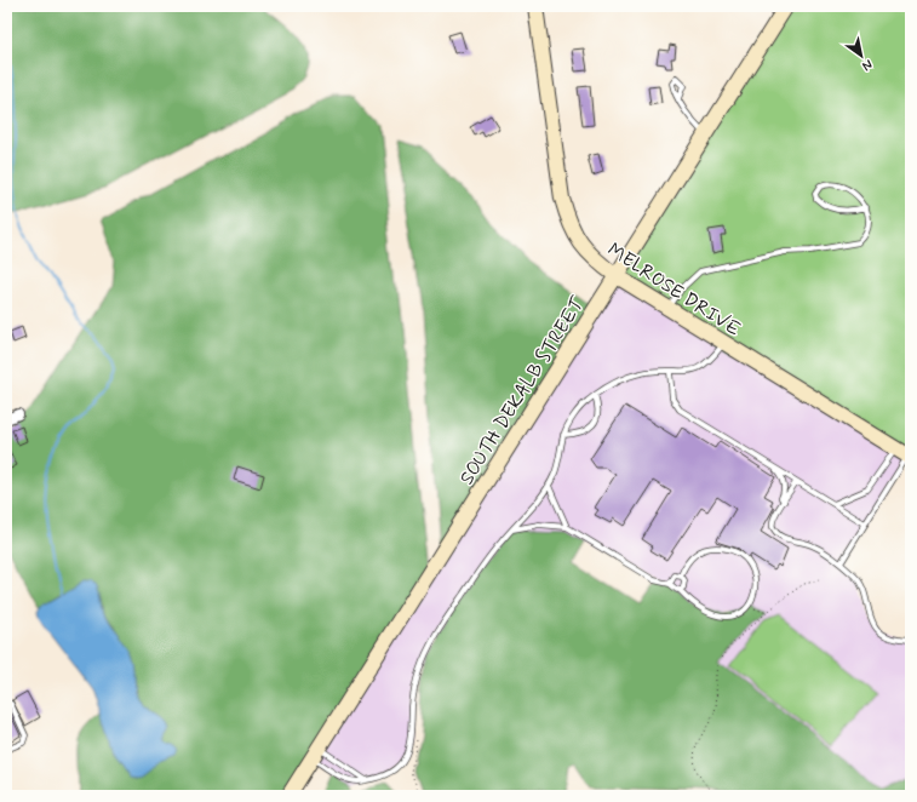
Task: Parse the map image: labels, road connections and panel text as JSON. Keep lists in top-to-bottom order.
{
  "streets": {
    "main road": ["MELROSE DRIVE", "SOUTH DEKALB STREET"]
  },
  "crossings": [
    ["MELROSE DRIVE", "SOUTH DEKALB STREET"]
  ],
  "north": "bottom right"
}
